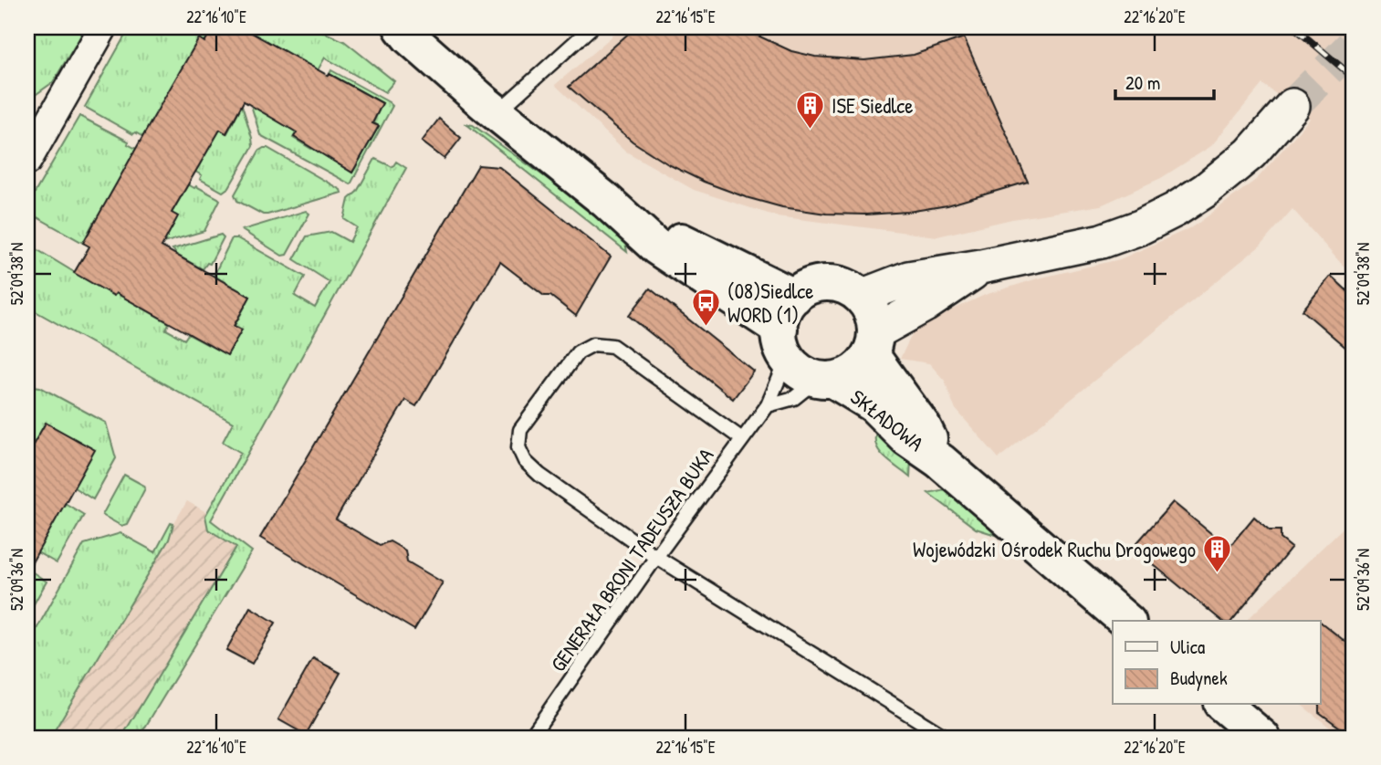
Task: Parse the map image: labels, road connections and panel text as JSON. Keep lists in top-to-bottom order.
{
  "streets": {
    "main road": ["SKŁADOWA"],
    "lane": ["GENERAŁA BRONI TADEUSZA BUKA"]
  },
  "crossings": [
    ["SKŁADOWA", "GENERAŁA BRONI TADEUSZA BUKA"]
  ],
  "places": {
    "building": ["ISE Siedlce", "Wojewódzki Ośrodek Ruchu Drogowego"],
    "bus stop": ["(08)Siedlce WORD (1)"]
  },
  "legend": ["Ulica", "Budynek"],
  "scale_bar": "20 m",
  "coordinates": [
    "22°16'10\"E",
    "22°16'15\"E",
    "22°16'20\"E",
    "52°09'38\"N",
    "52°09'36\"N"
  ]
}
